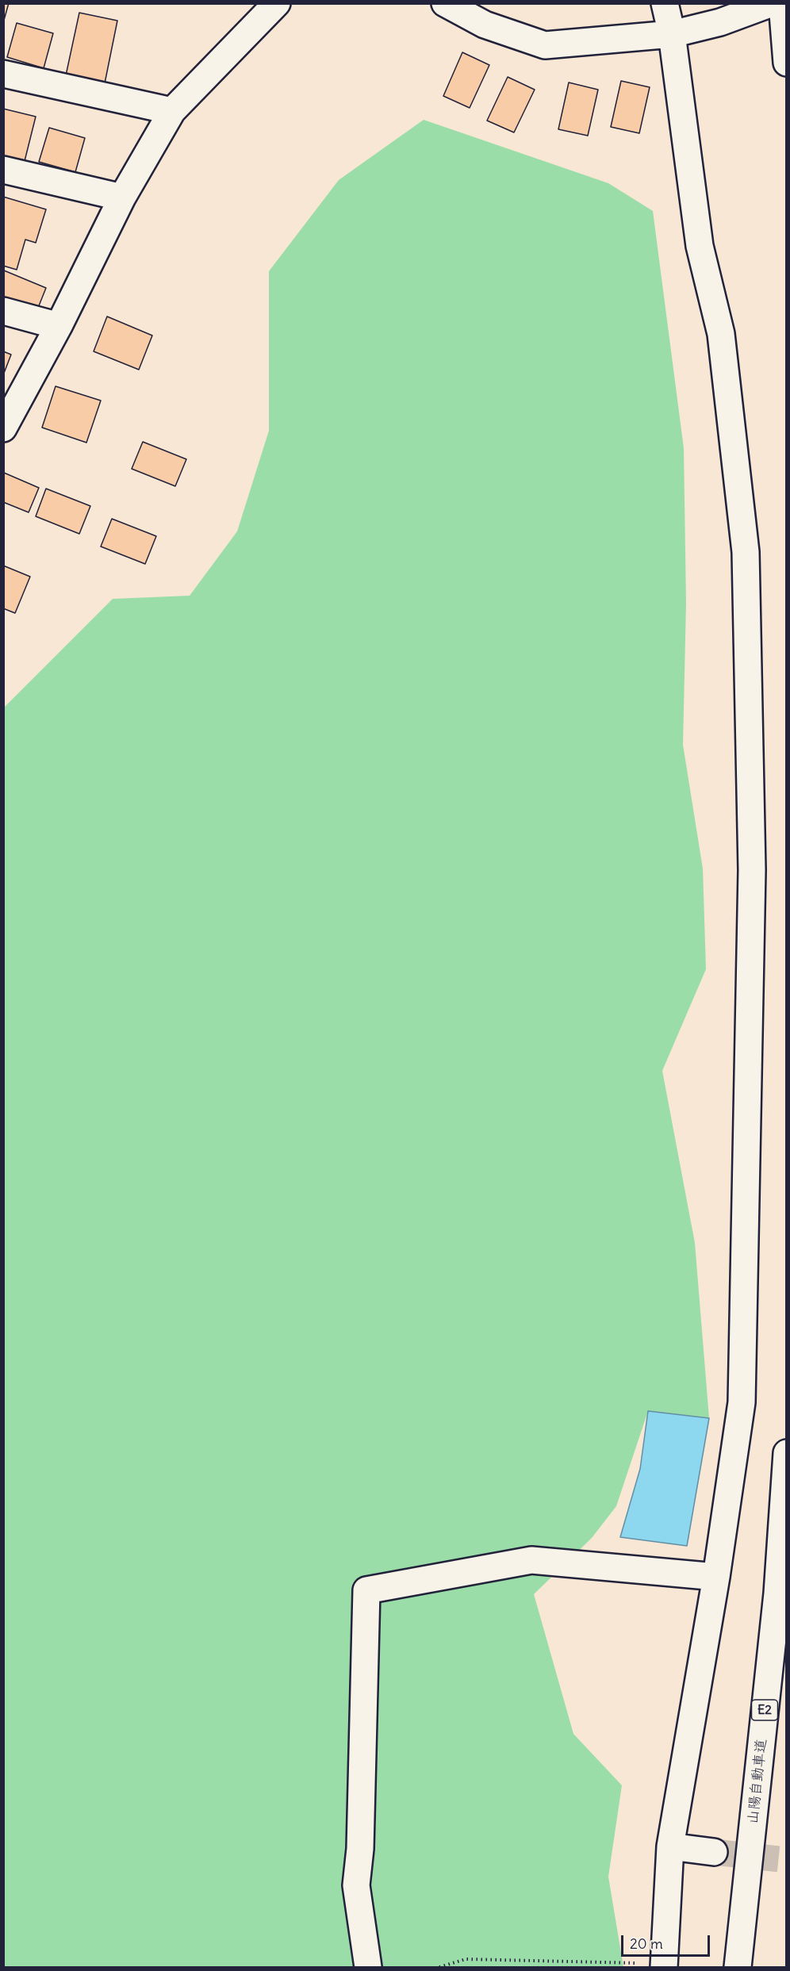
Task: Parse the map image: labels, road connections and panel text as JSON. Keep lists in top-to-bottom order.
{
  "streets": {
    "main road": ["E2", "山陽自動車道"]
  },
  "scale_bar": "20 m"
}
